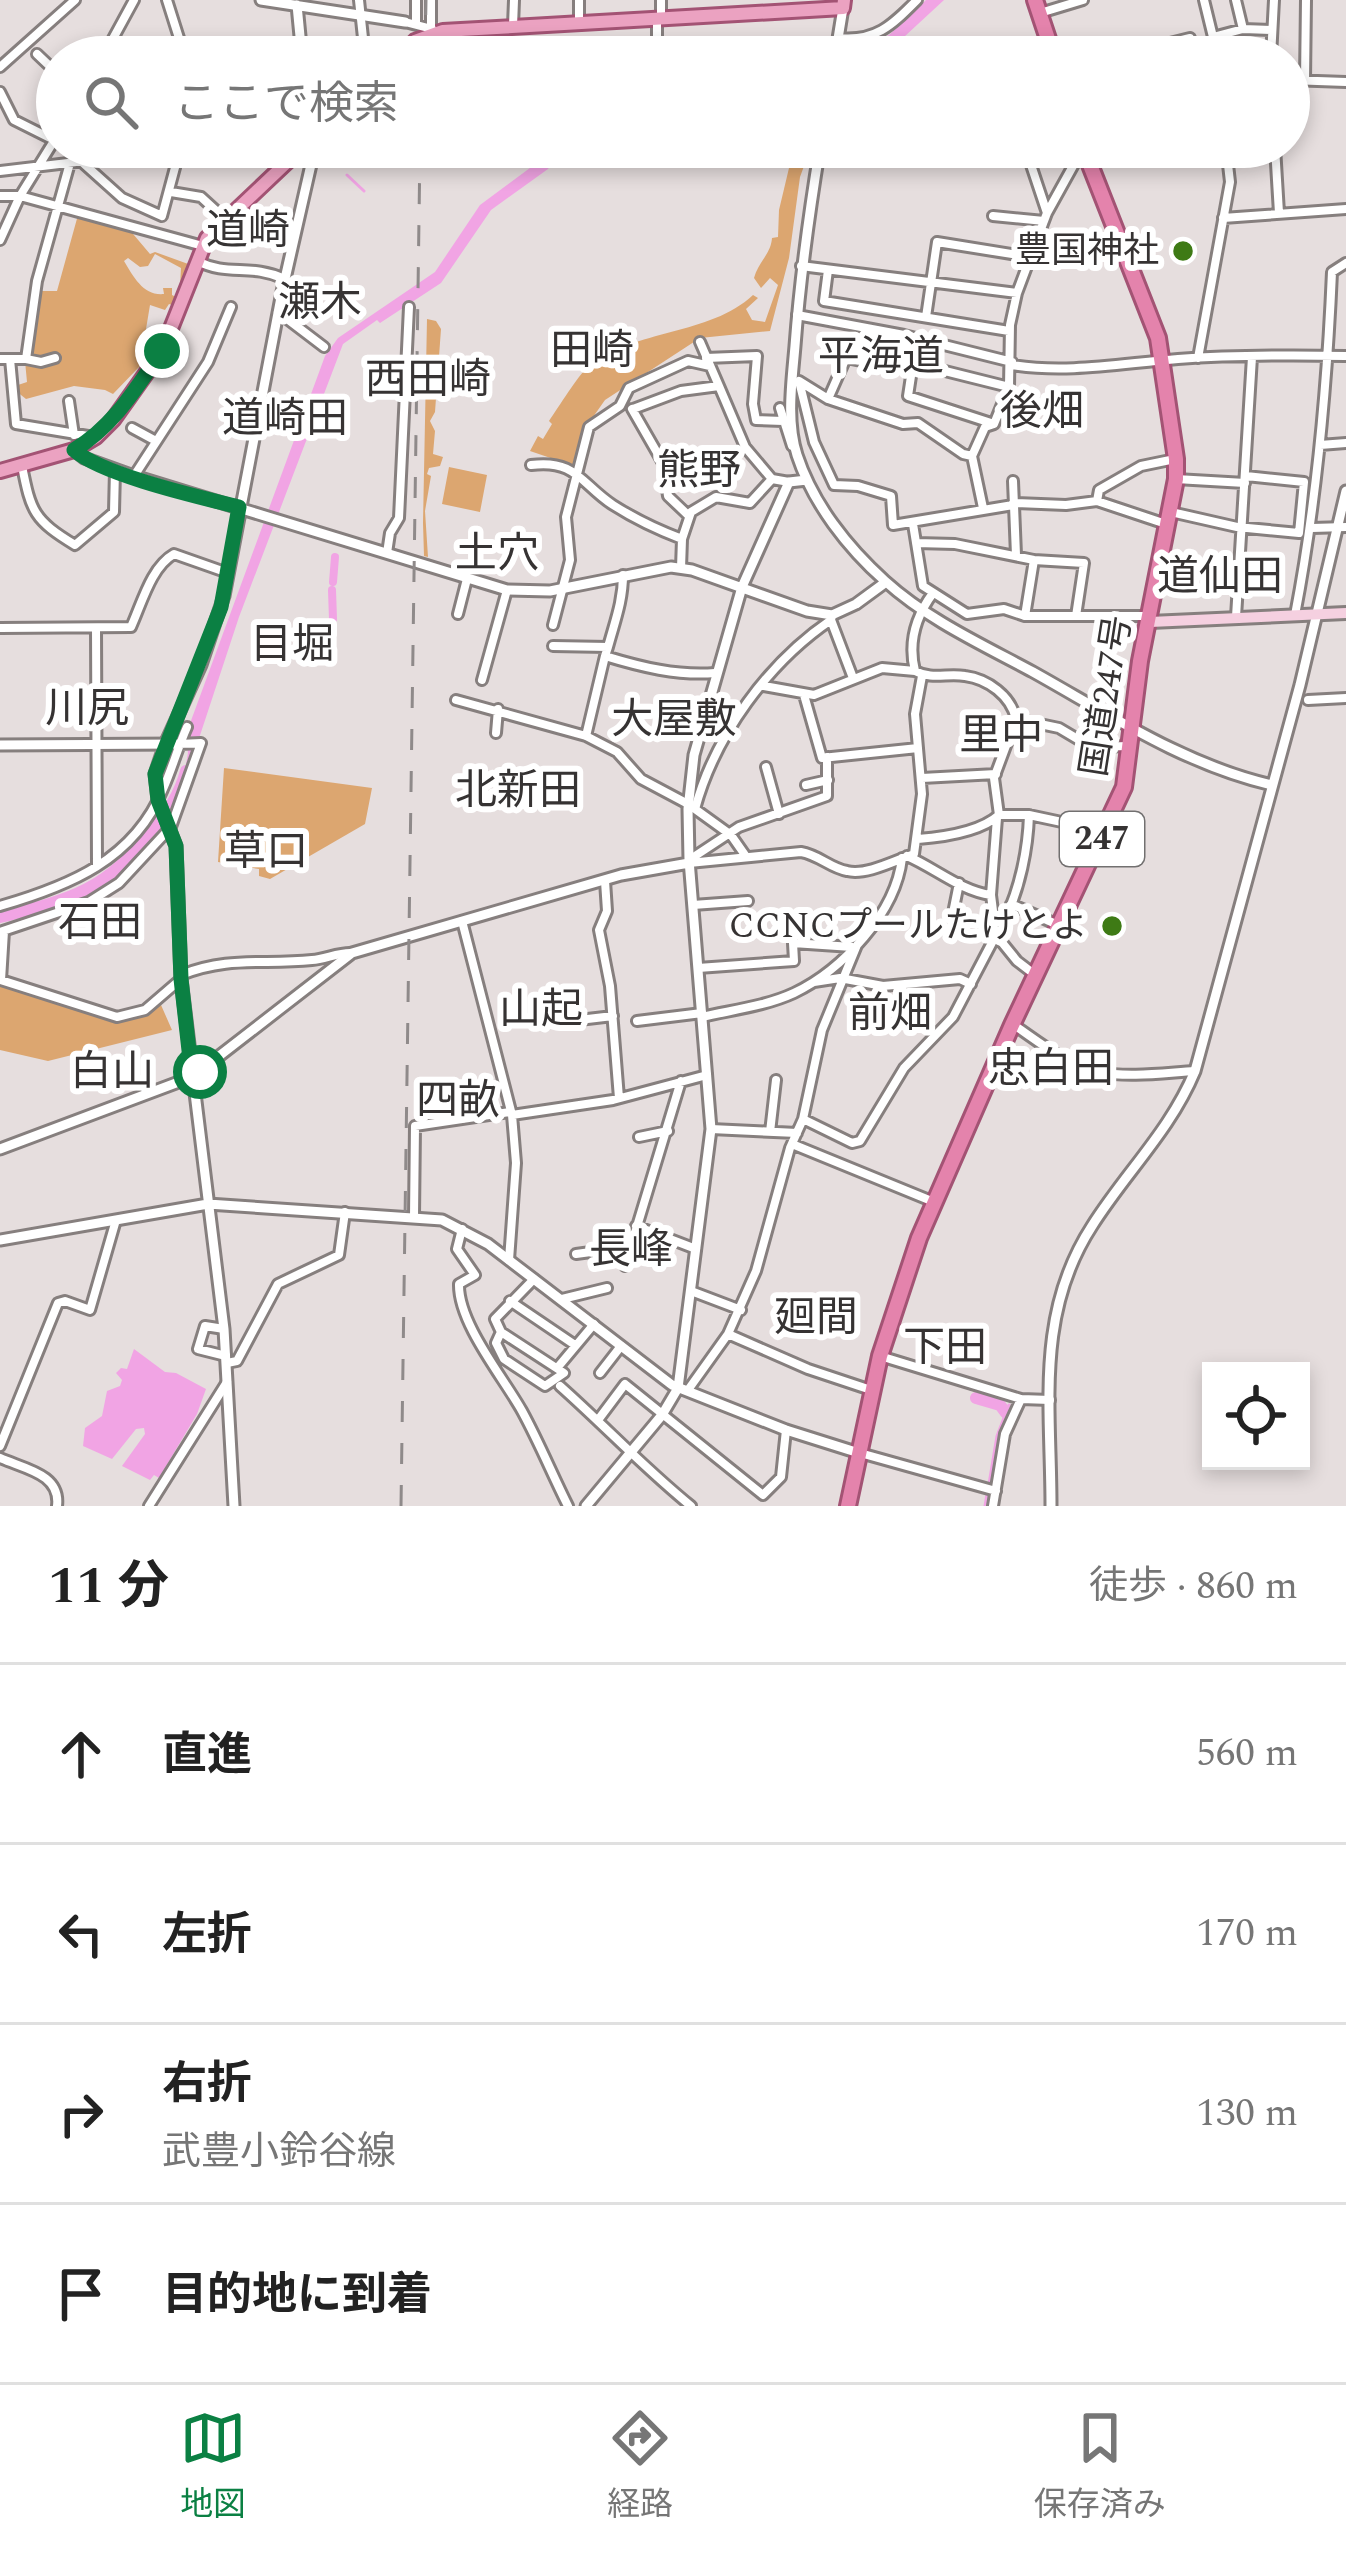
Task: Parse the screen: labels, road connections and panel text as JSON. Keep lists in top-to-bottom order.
{
  "streets": {
    "highway": ["国道247号", "247"]
  },
  "districts": [
    "道崎",
    "瀬木",
    "田崎",
    "平海道",
    "西田崎",
    "後畑",
    "道崎田",
    "熊野",
    "土穴",
    "道仙田",
    "目堀",
    "川尻",
    "大屋敷",
    "里中",
    "北新田",
    "草口",
    "石田",
    "山起",
    "前畑",
    "忠白田",
    "白山",
    "四畝",
    "長峰",
    "廻間",
    "下田"
  ],
  "places": ["豊国神社", "CCNCプールたけとよ"],
  "page": {
    "search": "ここで検索",
    "heading": ["11 分", "徒歩 · 860 m"],
    "list": [
      ["直進", "560 m"],
      ["左折", "170 m"],
      ["右折", "武豊小鈴谷線", "130 m"],
      "目的地に到着"
    ],
    "nav": ["地図", "経路", "保存済み"]
  }
}
